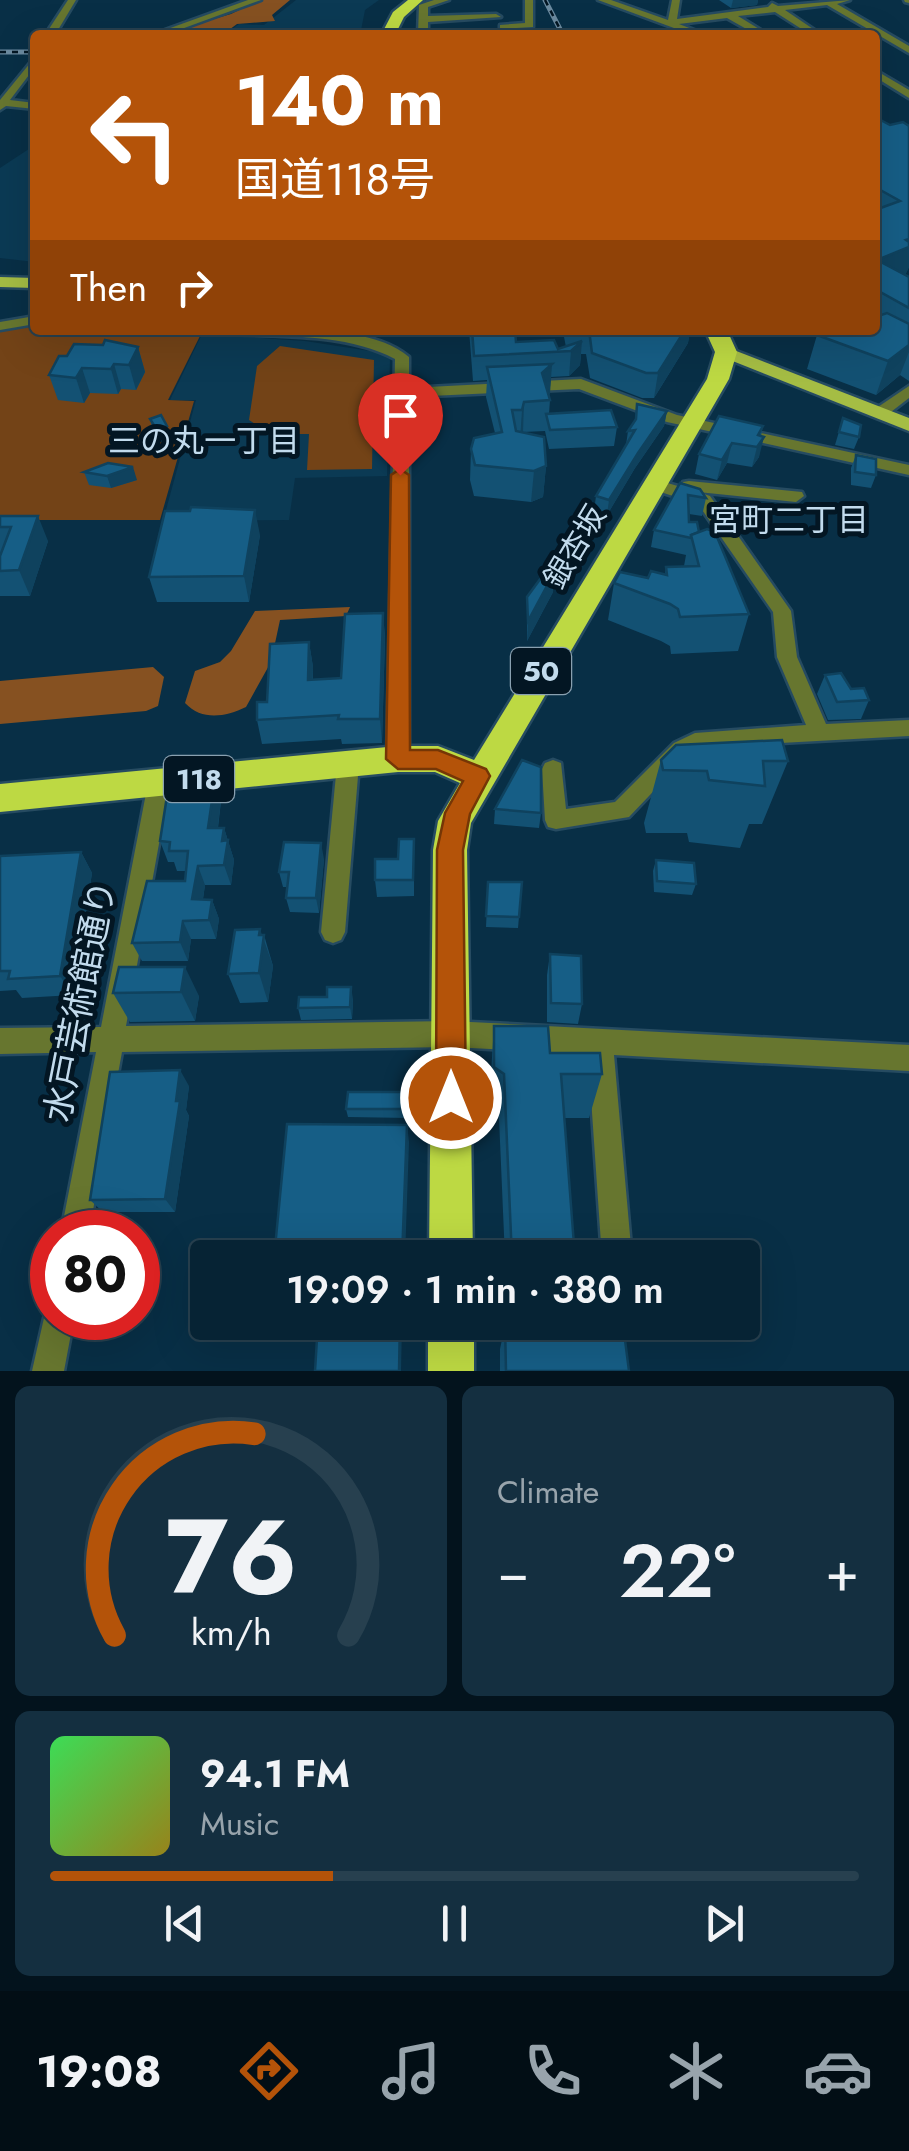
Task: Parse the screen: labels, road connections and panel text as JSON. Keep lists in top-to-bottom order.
{
  "streets": {
    "highway": ["銀杏坂", "50", "118"],
    "street": ["水戸芸術館通り"]
  },
  "crossings": [
    ["銀杏坂", "50"],
    ["銀杏坂", "118"],
    ["50", "118"],
    ["118", "水戸芸術館通り"]
  ],
  "districts": ["三の丸一丁目", "宮町二丁目"],
  "page": {
    "turn": ["140 m", "国道118号"],
    "then": "Then",
    "limit": "80",
    "trip": "19:09 · 1 min · 380 m",
    "tile": "Climate",
    "heat": ["−", "22°", "+"],
    "song": ["94.1 FM", "Music"],
    "tabs": "19:08",
    "gauge": ["76", "km/h"]
  }
}
